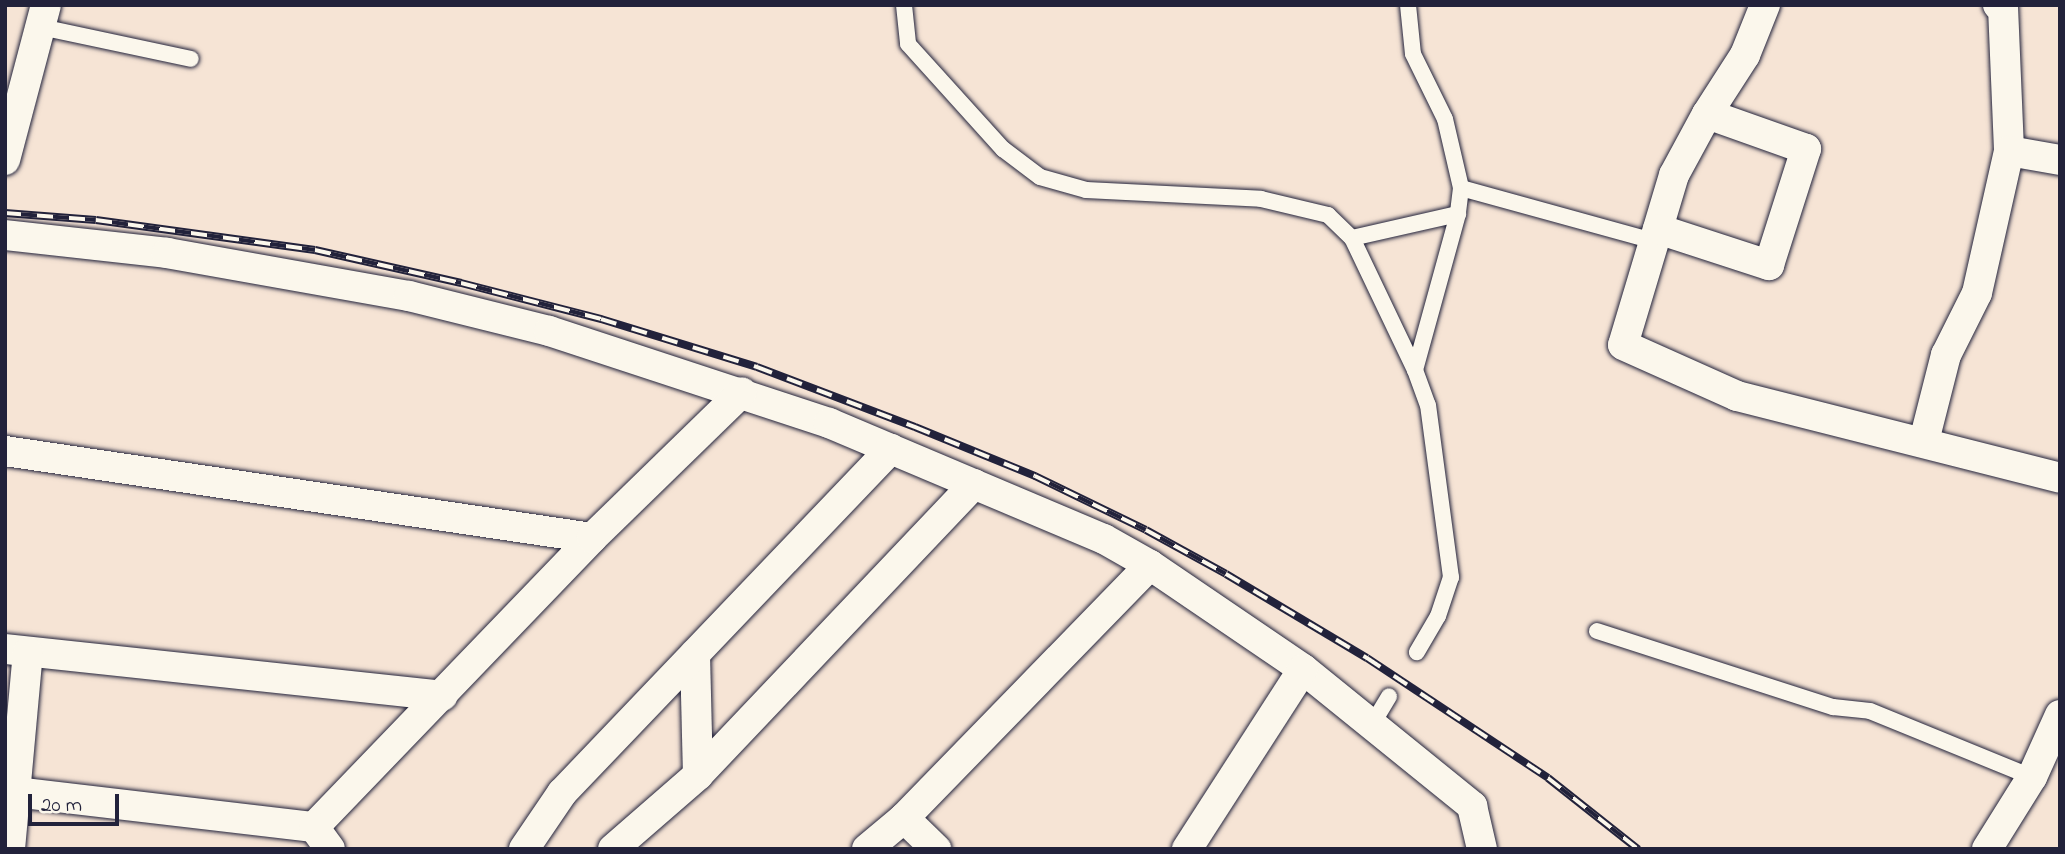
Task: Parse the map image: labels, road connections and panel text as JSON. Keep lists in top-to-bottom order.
{
  "scale_bar": "20 m"
}
